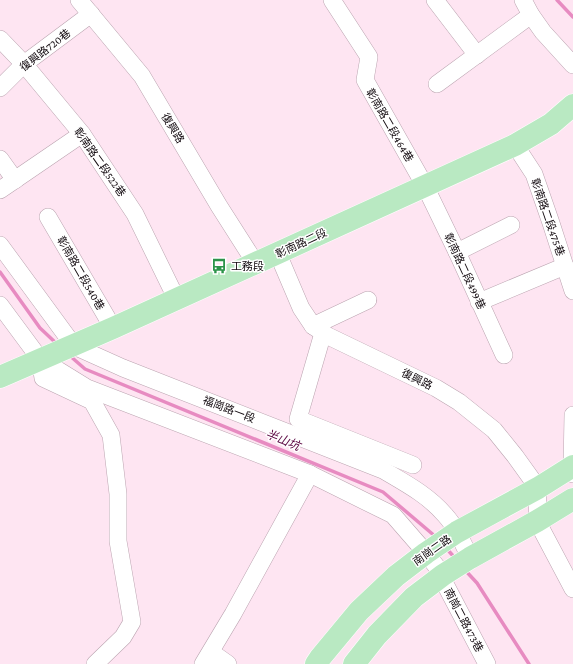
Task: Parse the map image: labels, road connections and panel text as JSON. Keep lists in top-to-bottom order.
{
  "streets": {
    "main road": ["彰南路二段", "南崗二路"],
    "street": [
      "復興路720巷",
      "彰南路二段464巷",
      "復興路",
      "彰南路二段522巷",
      "彰南路二段475巷",
      "彰南路二段499巷",
      "彰南路二段540巷",
      "福崗路一段",
      "南崗二路473巷"
    ]
  },
  "crossings": [
    ["復興路720巷", "復興路"],
    ["復興路720巷", "彰南路二段522巷"],
    ["彰南路二段464巷", "彰南路二段"],
    ["彰南路二段464巷", "彰南路二段499巷"],
    ["復興路", "彰南路二段"],
    ["復興路", "南崗二路"],
    ["彰南路二段522巷", "彰南路二段"],
    ["彰南路二段475巷", "彰南路二段"],
    ["彰南路二段", "彰南路二段499巷"],
    ["彰南路二段", "彰南路二段540巷"],
    ["彰南路二段", "福崗路一段"],
    ["福崗路一段", "南崗二路"],
    ["福崗路一段", "南崗二路473巷"]
  ],
  "water": ["半山坑"],
  "places": {
    "bus stop": ["工務段"]
  }
}
